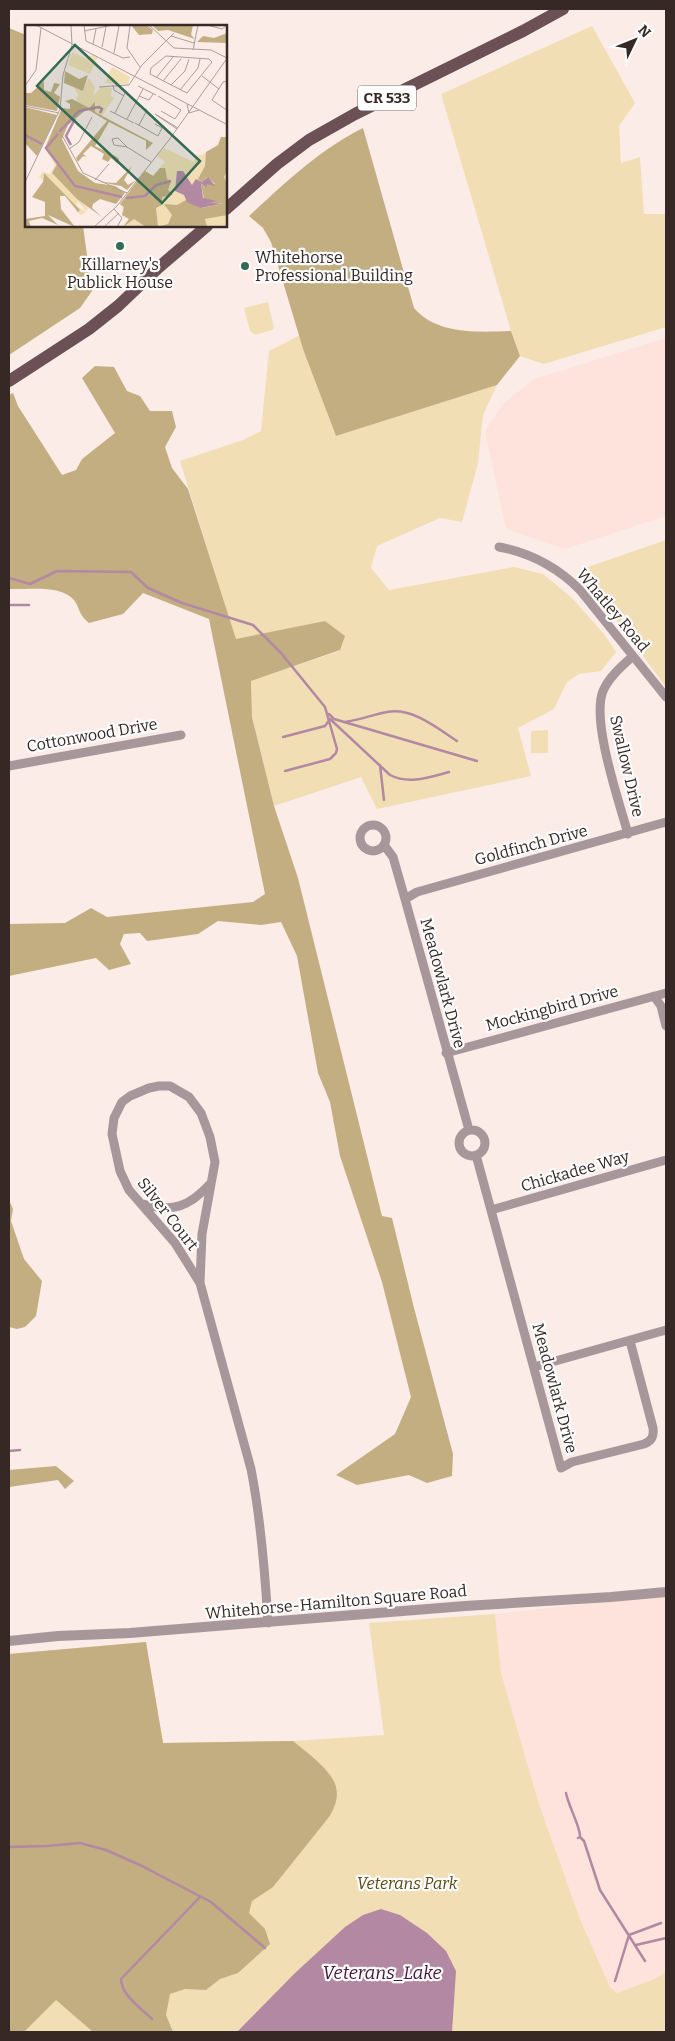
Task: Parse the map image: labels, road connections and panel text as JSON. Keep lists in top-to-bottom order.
{
  "streets": {
    "main road": ["CR 533"],
    "street": [
      "Whatley Road",
      "Cottonwood Drive",
      "Swallow Drive",
      "Goldfinch Drive",
      "Meadowlark Drive",
      "Mockingbird Drive",
      "Chickadee Way",
      "Silver Court",
      "Whitehorse-Hamilton Square Road"
    ]
  },
  "crossings": [
    ["Whatley Road", "Swallow Drive"],
    ["Swallow Drive", "Goldfinch Drive"],
    ["Goldfinch Drive", "Meadowlark Drive"],
    ["Meadowlark Drive", "Mockingbird Drive"],
    ["Meadowlark Drive", "Chickadee Way"],
    ["Silver Court", "Whitehorse-Hamilton Square Road"]
  ],
  "water": ["Veterans_Lake"],
  "parks": ["Veterans Park"],
  "places": ["Killarney's Publick House", "Whitehorse Professional Building"],
  "north": "top right"
}
